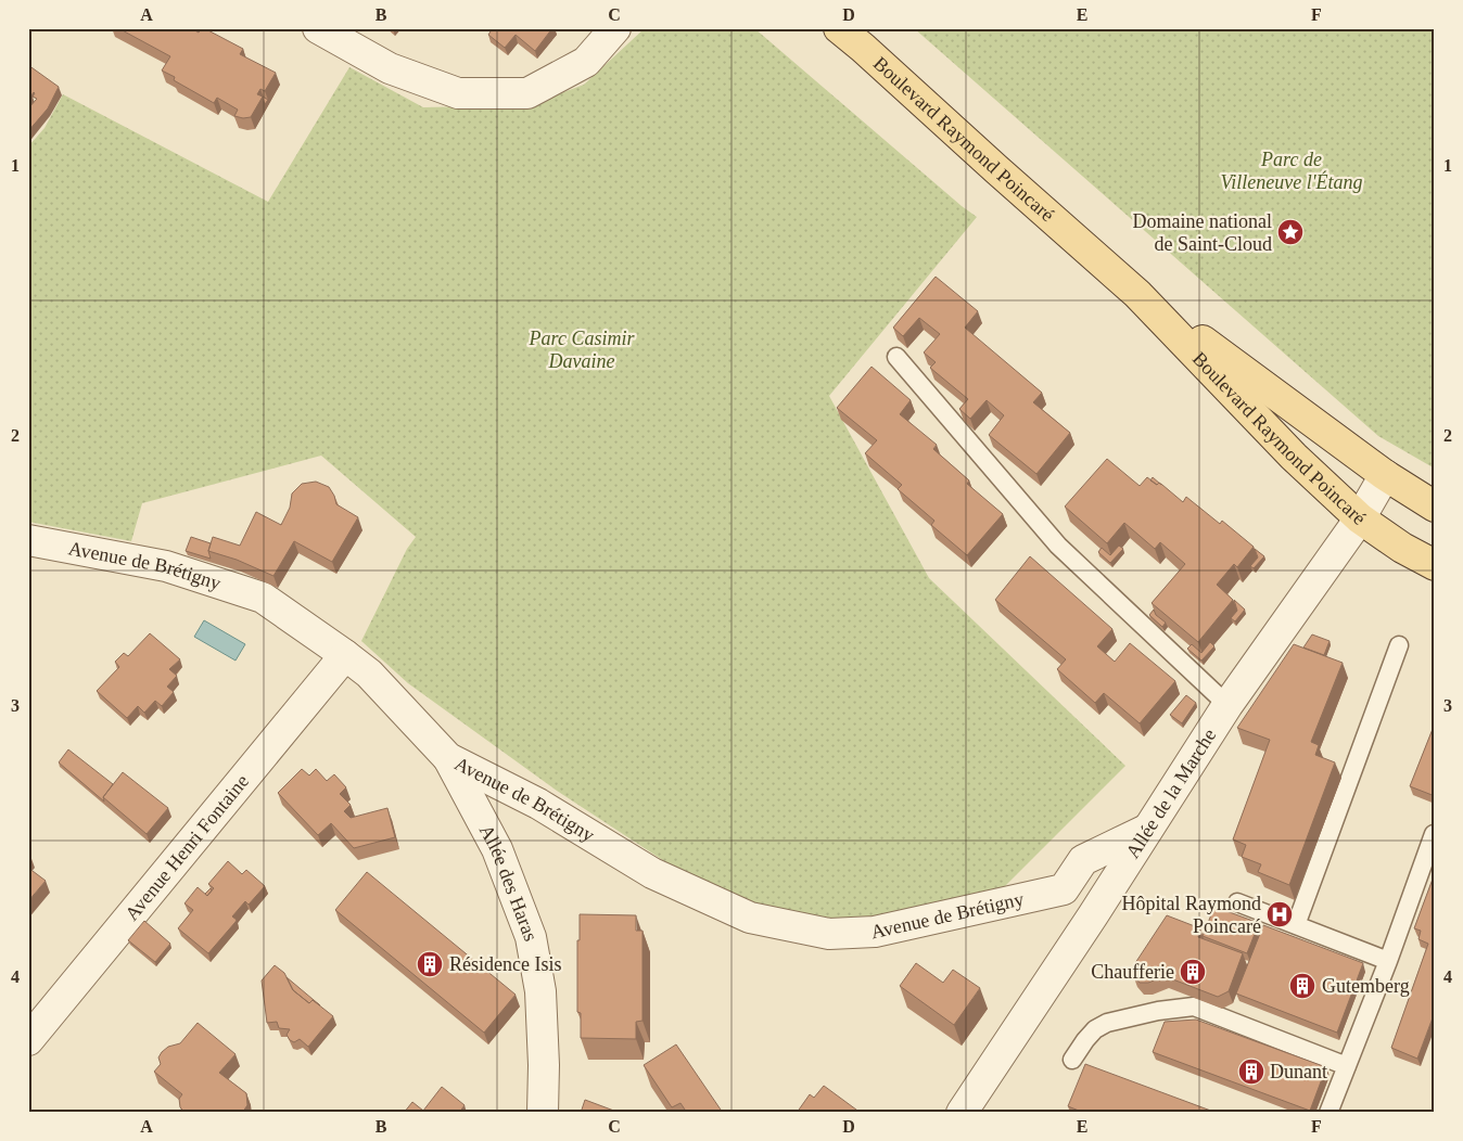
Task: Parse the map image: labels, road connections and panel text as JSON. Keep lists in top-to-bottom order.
{
  "streets": {
    "main road": ["Boulevard Raymond Poincaré"],
    "street": [
      "Avenue de Brétigny",
      "Allée de la Marche",
      "Avenue Henri Fontaine",
      "Allée des Haras"
    ]
  },
  "crossings": [
    ["Boulevard Raymond Poincaré", "Allée de la Marche"],
    ["Avenue de Brétigny", "Avenue Henri Fontaine"],
    ["Avenue de Brétigny", "Allée des Haras"]
  ],
  "parks": ["Parc de Villeneuve l'Étang", "Parc Casimir Davaine"],
  "places": {
    "place": ["Domaine national de Saint-Cloud"],
    "hospital": ["Hôpital Raymond Poincaré"],
    "building": [
      "Résidence Isis",
      "Chaufferie",
      "Gutemberg",
      "Dunant"
    ]
  },
  "grid": {
    "columns": [
      "A",
      "B",
      "C",
      "D",
      "E",
      "F"
    ],
    "rows": [
      "1",
      "2",
      "3",
      "4"
    ]
  }
}
